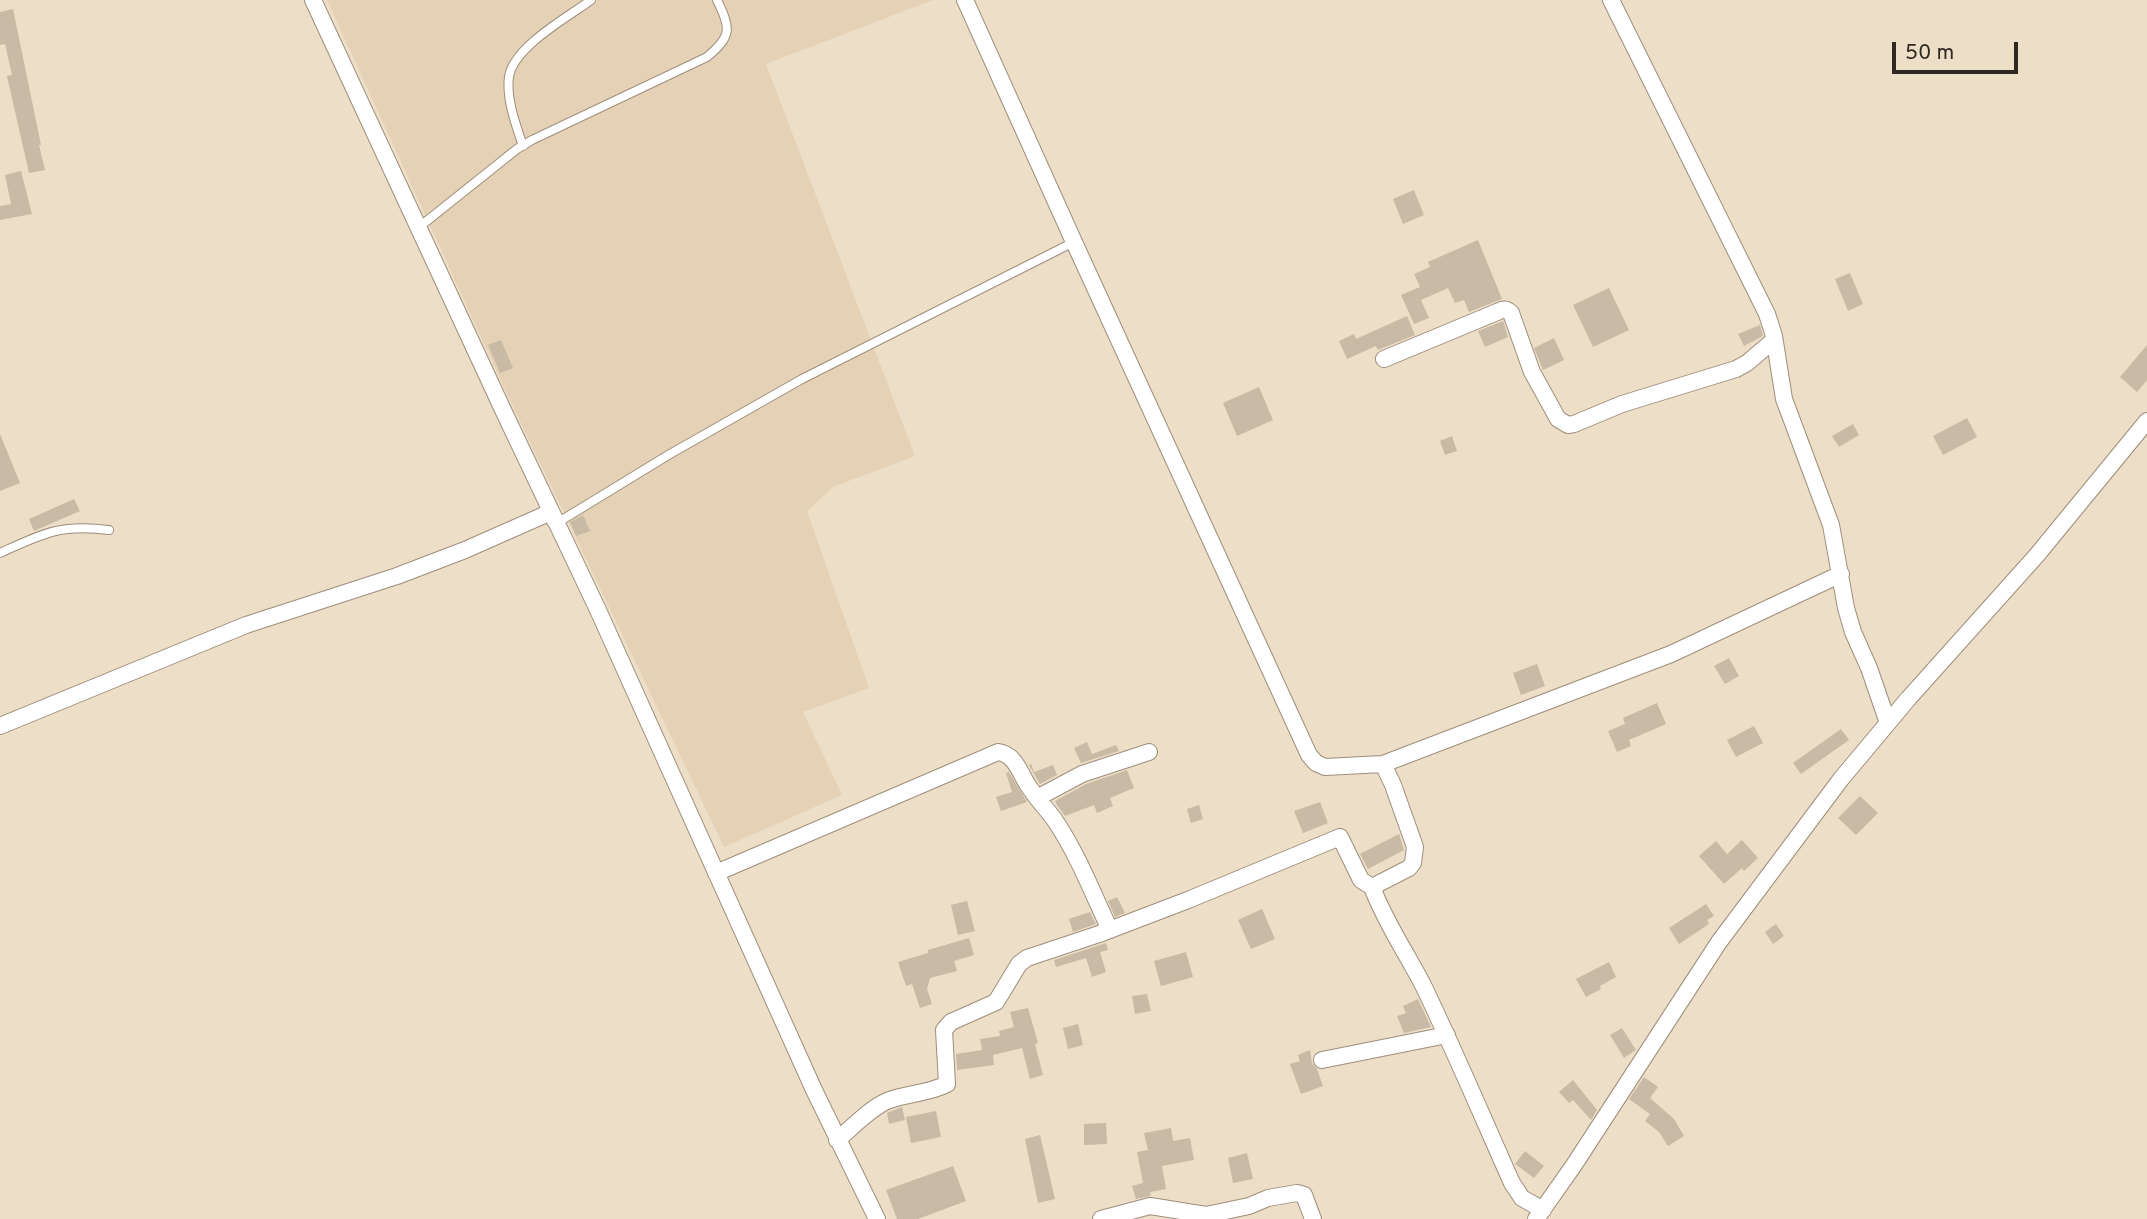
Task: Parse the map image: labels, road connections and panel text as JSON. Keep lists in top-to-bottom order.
{
  "scale_bar": "50 m"
}
